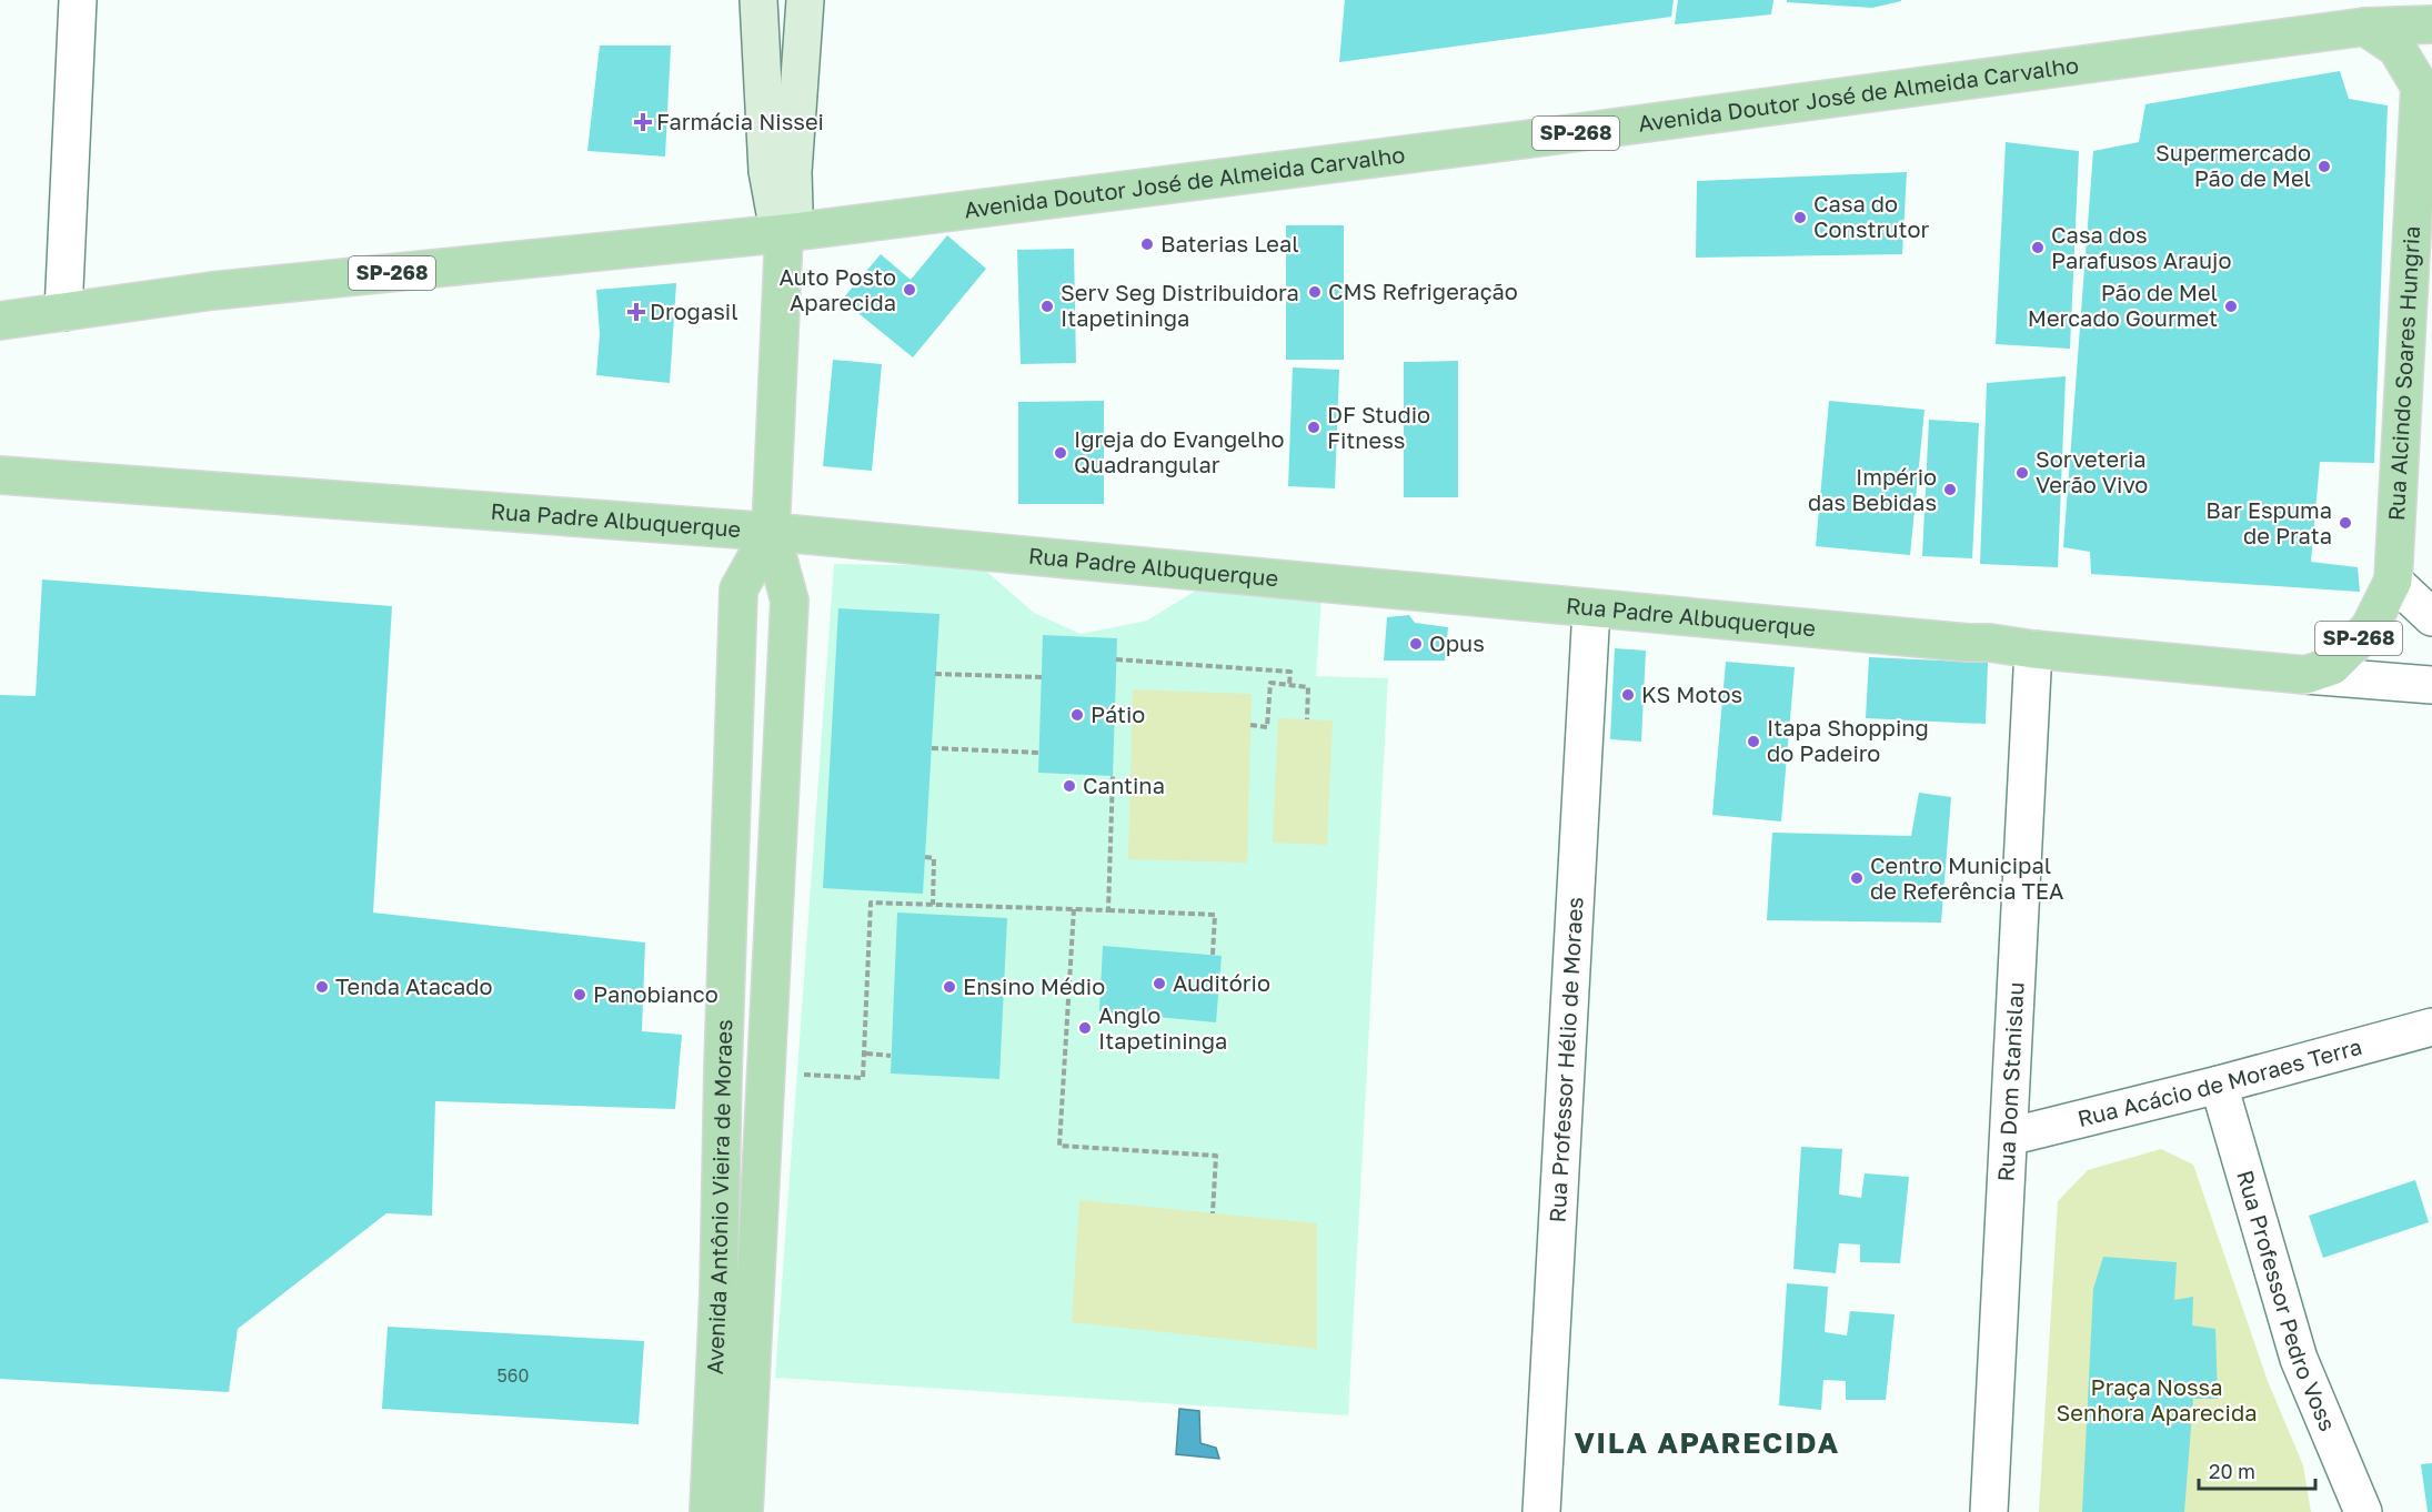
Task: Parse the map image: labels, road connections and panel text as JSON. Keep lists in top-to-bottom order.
{
  "streets": {
    "main road": [
      "Avenida Doutor José de Almeida Carvalho",
      "SP-268",
      "Rua Alcindo Soares Hungria",
      "Rua Padre Albuquerque",
      "Avenida Antônio Vieira de Moraes"
    ],
    "street": [
      "Rua Professor Hélio de Moraes",
      "Rua Dom Stanislau",
      "Rua Acácio de Moraes Terra",
      "Rua Professor Pedro Voss"
    ]
  },
  "crossings": [
    ["Avenida Doutor José de Almeida Carvalho", "Avenida Antônio Vieira de Moraes"],
    ["Rua Alcindo Soares Hungria", "Rua Padre Albuquerque"],
    ["Rua Padre Albuquerque", "Rua Professor Hélio de Moraes"],
    ["Rua Padre Albuquerque", "Rua Dom Stanislau"],
    ["Rua Padre Albuquerque", "Avenida Antônio Vieira de Moraes"],
    ["Rua Dom Stanislau", "Rua Acácio de Moraes Terra"],
    ["Rua Acácio de Moraes Terra", "Rua Professor Pedro Voss"]
  ],
  "districts": ["VILA APARECIDA"],
  "parks": ["Praça Nossa Senhora Aparecida"],
  "places": {
    "health": ["Farmácia Nissei", "Drogasil"],
    "other": [
      "Supermercado Pão de Mel",
      "Casa do Construtor",
      "Baterias Leal",
      "Casa dos Parafusos Araujo",
      "Auto Posto Aparecida",
      "CMS Refrigeração",
      "Serv Seg Distribuidora Itapetininga",
      "Pão de Mel Mercado Gourmet",
      "DF Studio Fitness",
      "Igreja do Evangelho Quadrangular",
      "Sorveteria Verão Vivo",
      "Império das Bebidas",
      "Bar Espuma de Prata",
      "Opus",
      "KS Motos",
      "Pátio",
      "Itapa Shopping do Padeiro",
      "Cantina",
      "Centro Municipal de Referência TEA",
      "Auditório",
      "Tenda Atacado",
      "Ensino Médio",
      "Panobianco",
      "Anglo Itapetininga"
    ]
  },
  "house_numbers": ["560"],
  "scale_bar": "20 m"
}
